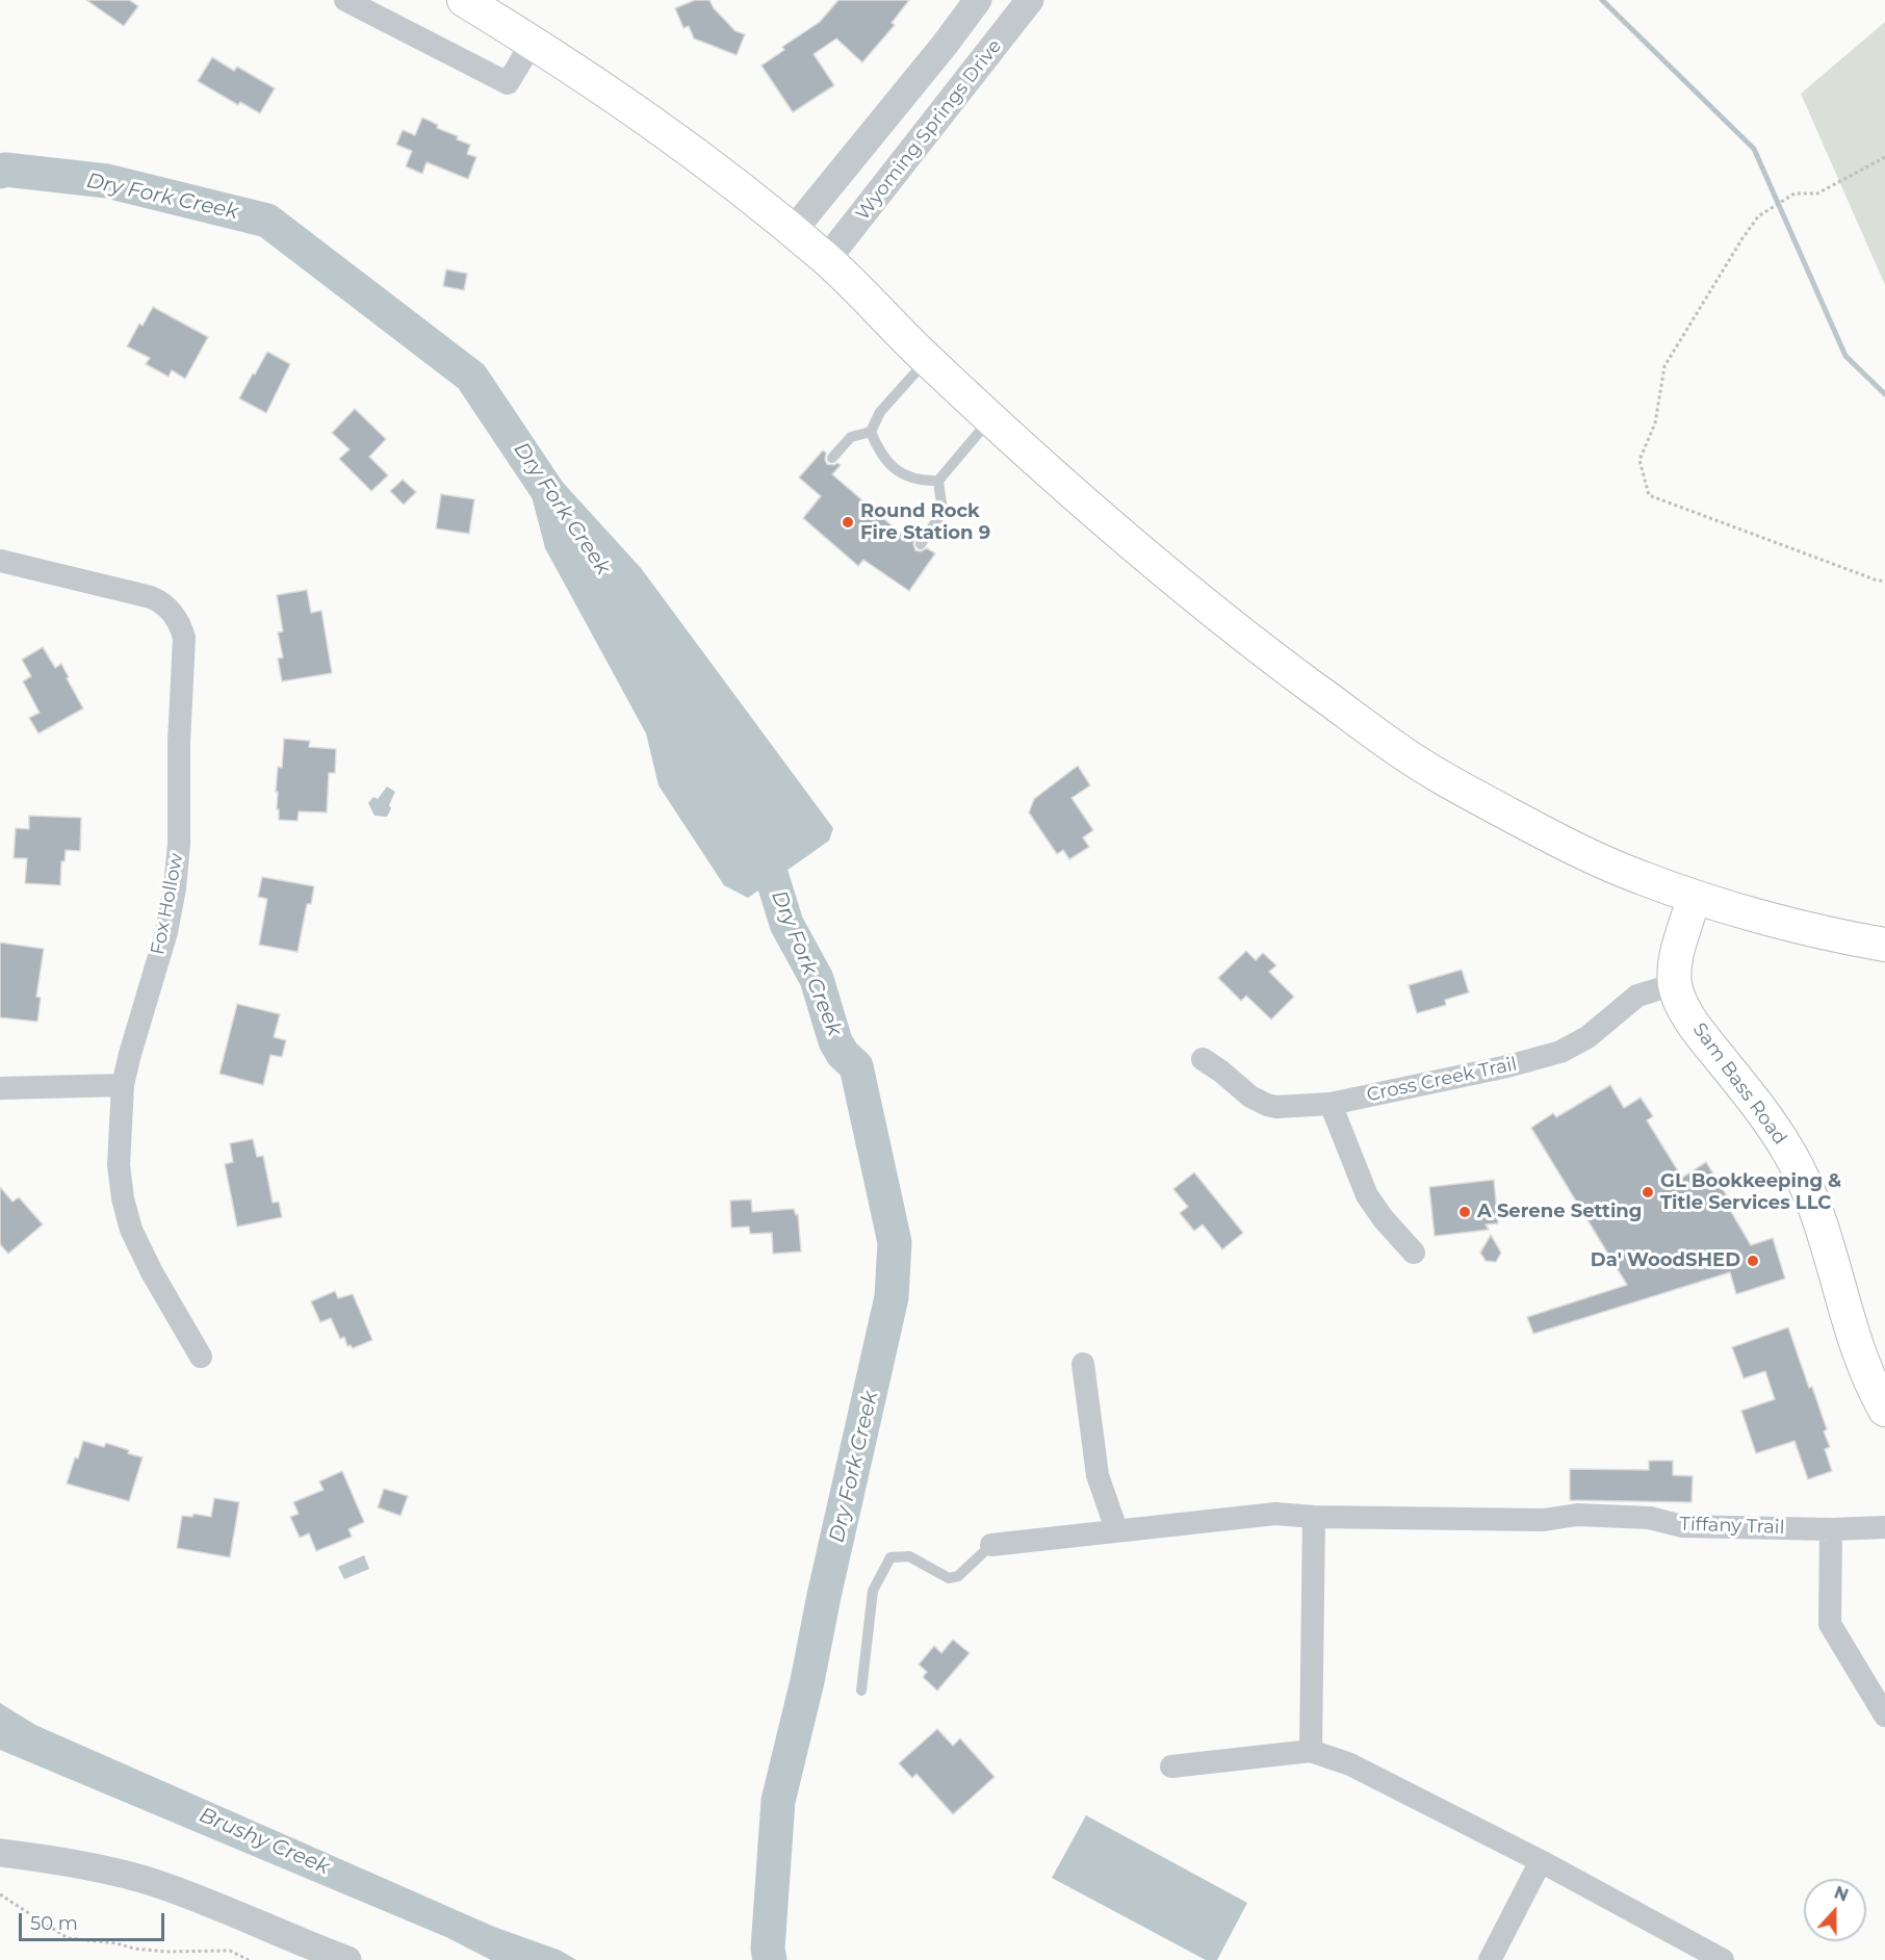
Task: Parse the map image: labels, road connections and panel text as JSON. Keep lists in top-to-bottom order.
{
  "streets": {
    "main road": ["Sam Bass Road"],
    "street": [
      "Wyoming Springs Drive",
      "Fox Hollow",
      "Cross Creek Trail",
      "Tiffany Trail"
    ]
  },
  "crossings": [
    ["Cross Creek Trail", "Sam Bass Road"]
  ],
  "water": ["Dry Fork Creek", "Brushy Creek"],
  "places": [
    "Round Rock Fire Station 9",
    "GL Bookkeeping & Title Services LLC",
    "A Serene Setting",
    "Da' WoodSHED"
  ],
  "scale_bar": "50 m",
  "north": "top"
}
